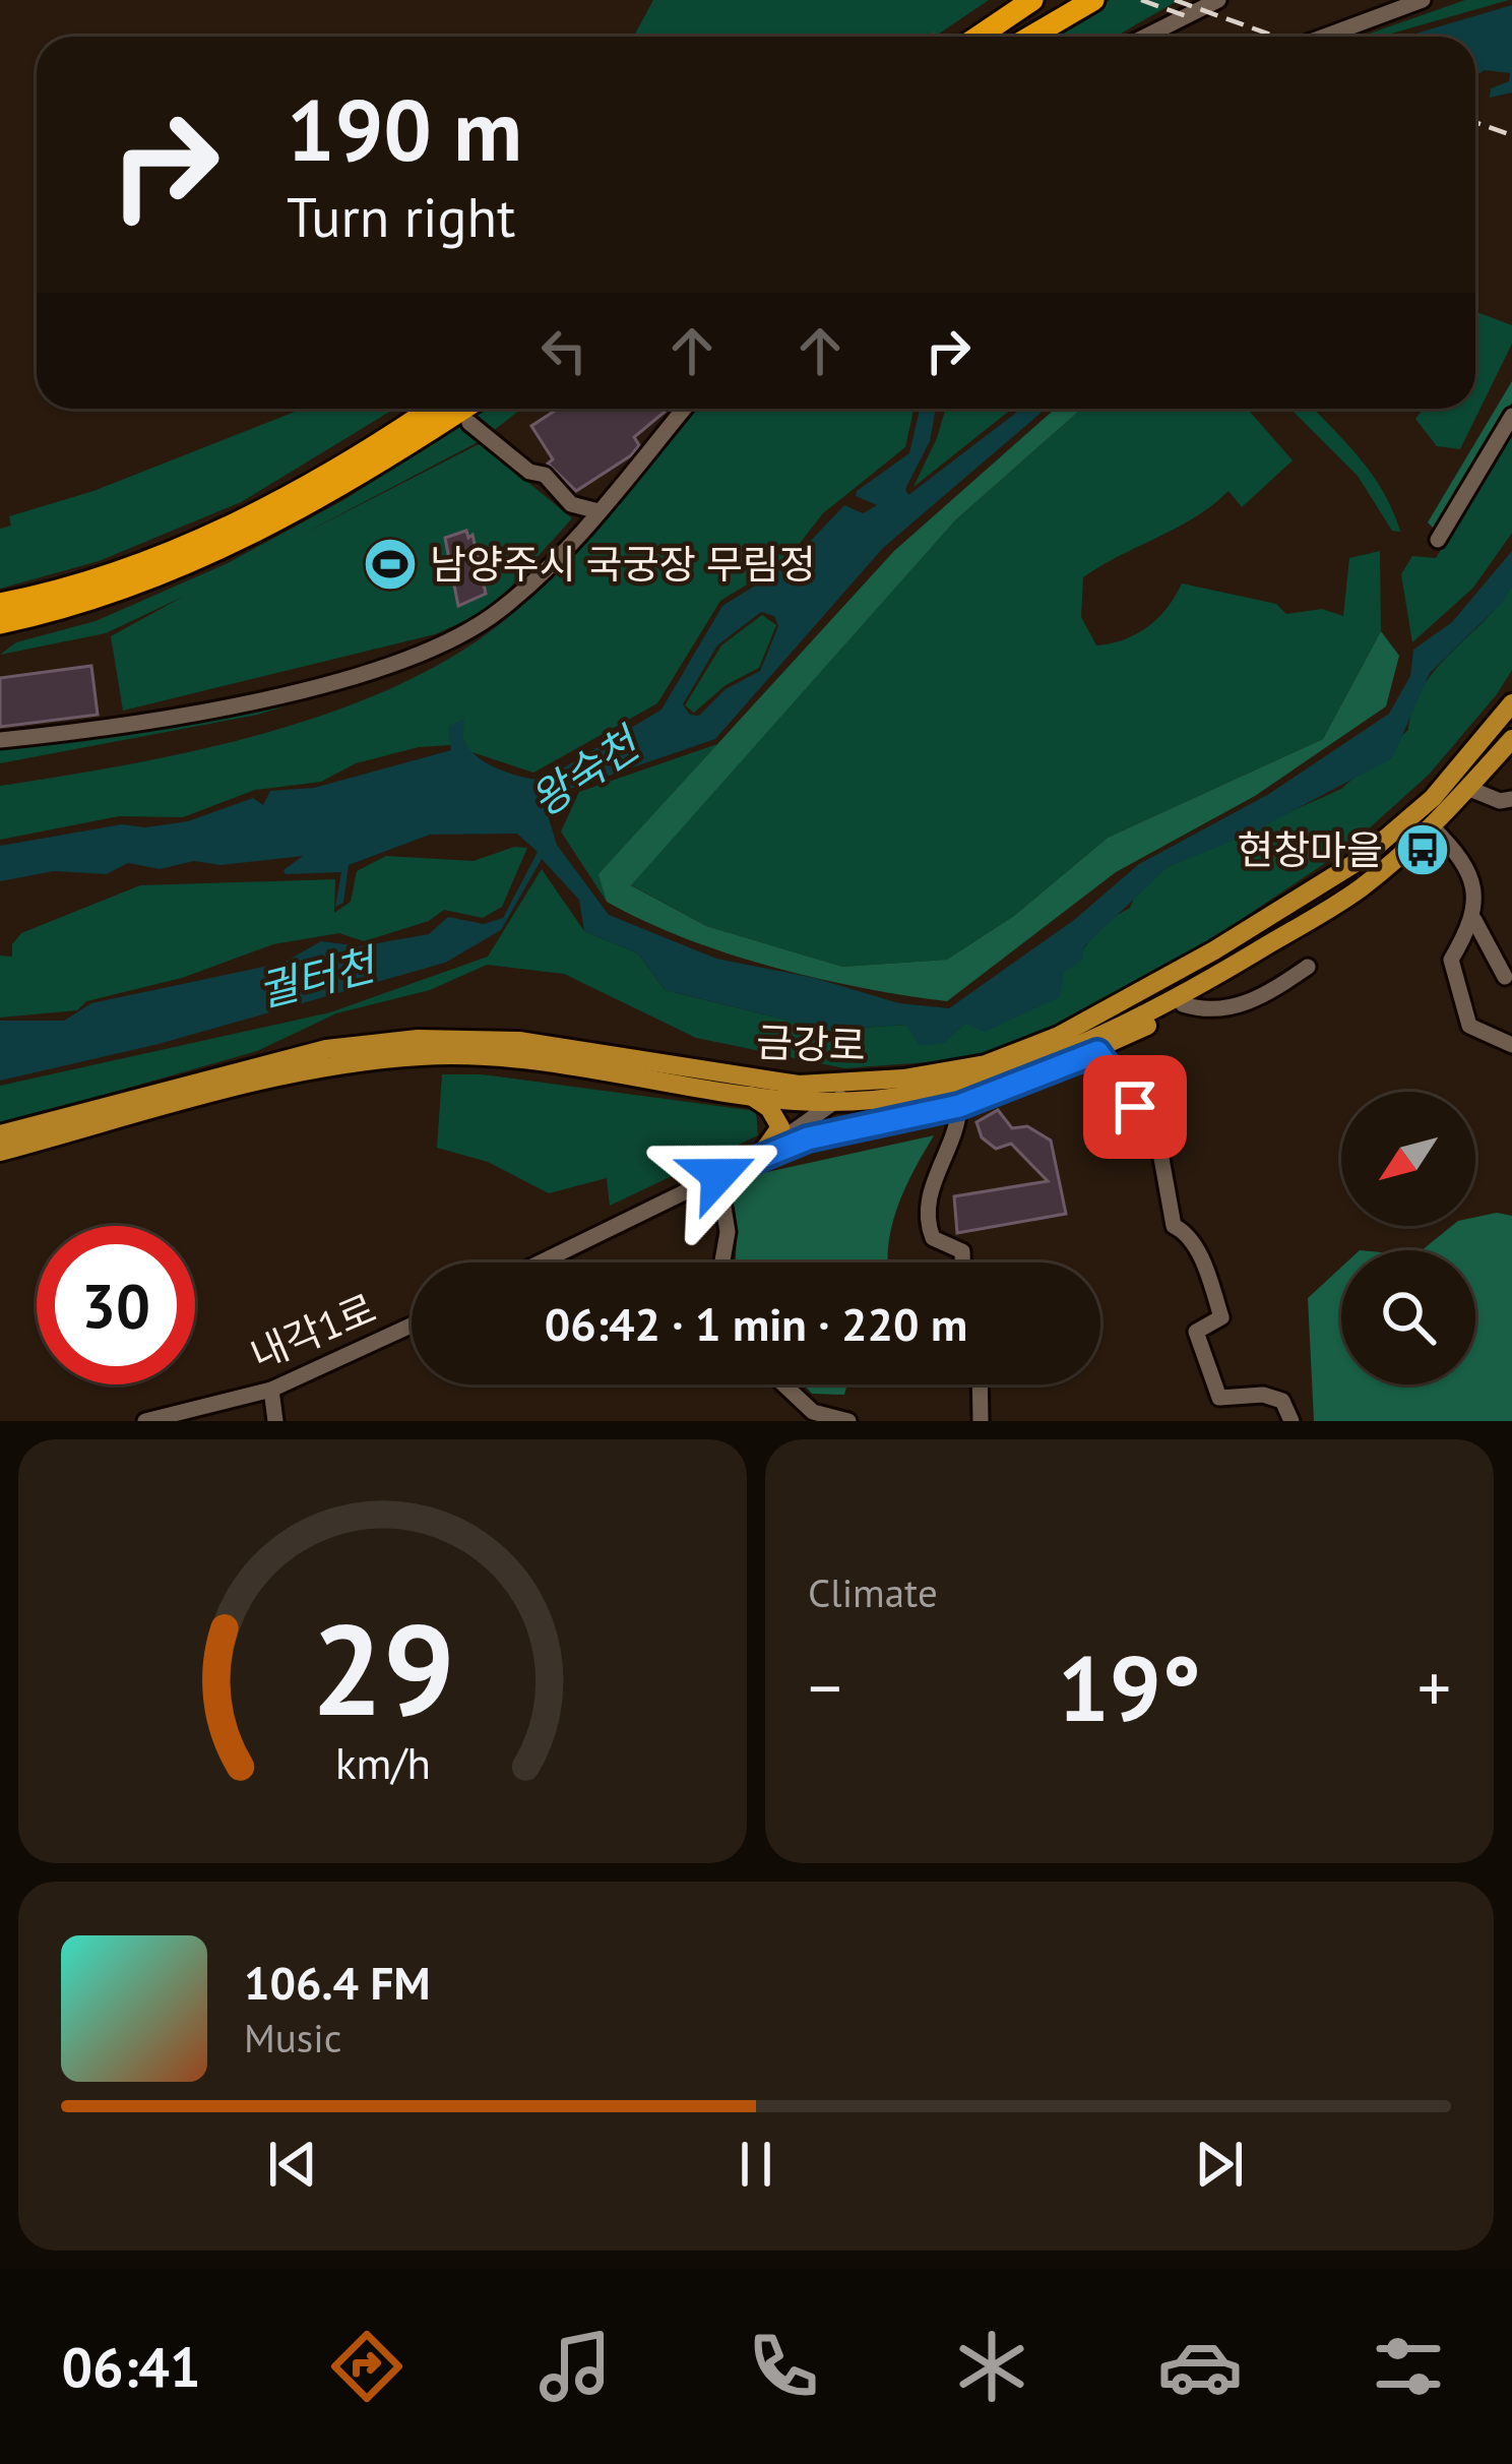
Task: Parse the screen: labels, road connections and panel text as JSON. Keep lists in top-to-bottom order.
{
  "streets": {
    "main road": ["금강로"],
    "street": ["내각1로"]
  },
  "water": ["왕숙천", "궐터천"],
  "places": {
    "sports": ["남양주시 국궁장 무림정"],
    "bus stop": ["현창마을"]
  },
  "north": "bottom left",
  "page": {
    "turn": ["190 m", "Turn right"],
    "limit": "30",
    "trip": "06:42 · 1 min · 220 m",
    "tile": "Climate",
    "heat": ["−", "19°", "+"],
    "song": ["106.4 FM", "Music"],
    "tabs": "06:41",
    "gauge": ["29", "km/h"]
  }
}
